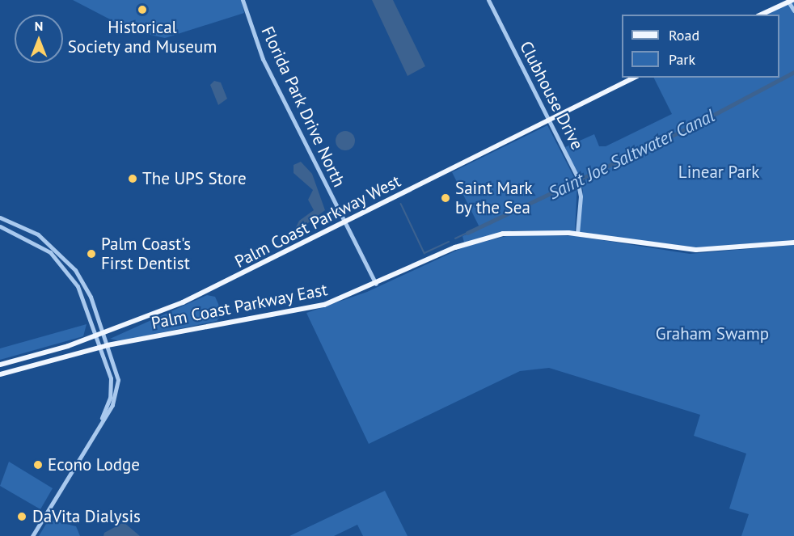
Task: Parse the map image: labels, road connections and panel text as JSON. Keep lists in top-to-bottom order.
{
  "streets": {
    "main road": ["Palm Coast Parkway West", "Palm Coast Parkway East"],
    "street": ["Clubhouse Drive", "Florida Park Drive North"]
  },
  "crossings": [
    ["Clubhouse Drive", "Palm Coast Parkway West"],
    ["Clubhouse Drive", "Palm Coast Parkway East"],
    ["Florida Park Drive North", "Palm Coast Parkway West"],
    ["Florida Park Drive North", "Palm Coast Parkway East"]
  ],
  "water": ["Saint Joe Saltwater Canal"],
  "parks": ["Linear Park", "Graham Swamp"],
  "places": [
    "Historical Society and Museum",
    "The UPS Store",
    "Saint Mark by the Sea",
    "Palm Coast's First Dentist",
    "Econo Lodge",
    "DaVita Dialysis"
  ],
  "legend": ["Road", "Park"],
  "north": "top"
}
